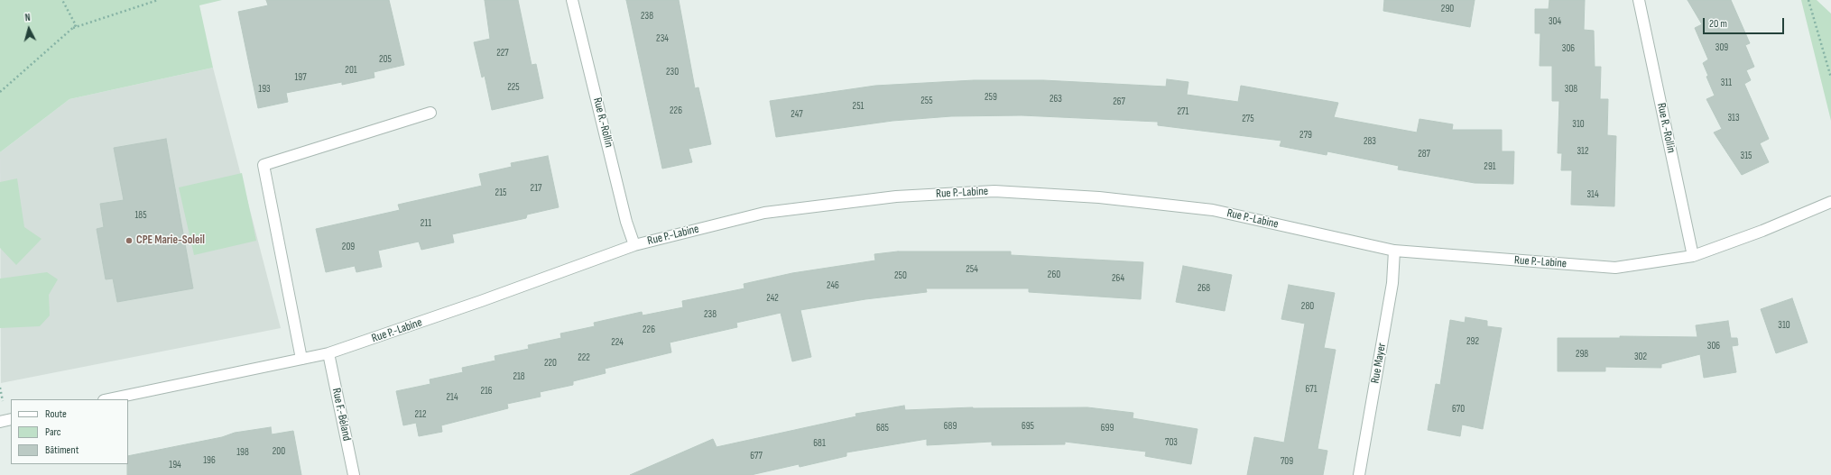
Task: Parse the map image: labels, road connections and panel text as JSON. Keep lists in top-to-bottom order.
{
  "streets": {
    "street": [
      "Rue R.-Rollin",
      "Rue P.-Labine",
      "Rue Mayer",
      "Rue F.-Béland"
    ]
  },
  "crossings": [
    ["Rue R.-Rollin", "Rue P.-Labine"],
    ["Rue P.-Labine", "Rue Mayer"],
    ["Rue P.-Labine", "Rue F.-Béland"]
  ],
  "places": ["CPE Marie-Soleil"],
  "house_numbers": [
    "290",
    "238",
    "304",
    "234",
    "309",
    "306",
    "227",
    "205",
    "201",
    "230",
    "197",
    "311",
    "225",
    "193",
    "308",
    "259",
    "263",
    "255",
    "267",
    "251",
    "226",
    "271",
    "247",
    "313",
    "275",
    "310",
    "279",
    "283",
    "312",
    "287",
    "315",
    "291",
    "217",
    "215",
    "314",
    "185",
    "211",
    "209",
    "254",
    "260",
    "250",
    "264",
    "246",
    "268",
    "242",
    "280",
    "238",
    "310",
    "226",
    "292",
    "224",
    "306",
    "298",
    "302",
    "222",
    "220",
    "218",
    "671",
    "216",
    "214",
    "670",
    "212",
    "689",
    "695",
    "685",
    "699",
    "703",
    "681",
    "200",
    "198",
    "677",
    "196",
    "709",
    "194"
  ],
  "legend": ["Route", "Parc", "Bâtiment"],
  "scale_bar": "20 m",
  "north": "top"
}
